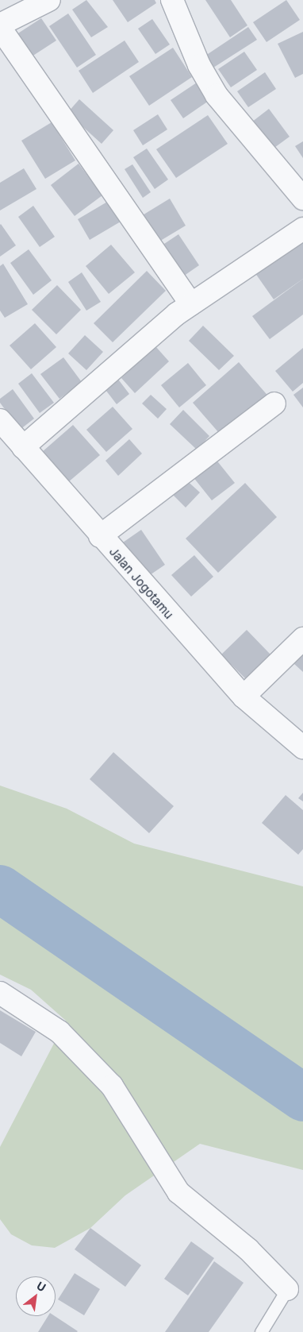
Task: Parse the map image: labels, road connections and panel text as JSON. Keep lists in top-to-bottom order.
{
  "streets": {
    "street": ["Jalan Jogotamu"]
  },
  "north": "top right"
}
